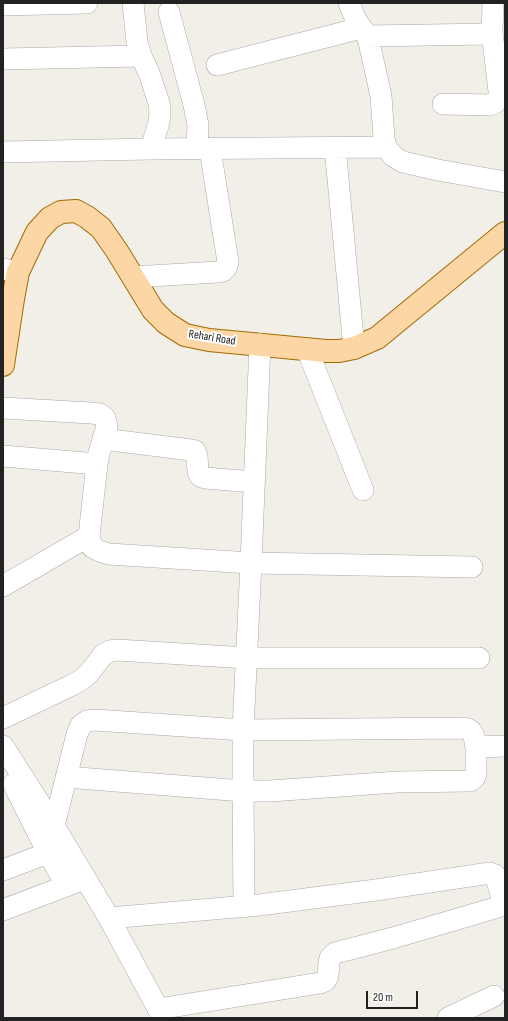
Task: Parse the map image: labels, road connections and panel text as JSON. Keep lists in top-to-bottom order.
{
  "streets": {
    "main road": ["Rehari Road"]
  },
  "scale_bar": "20 m"
}
